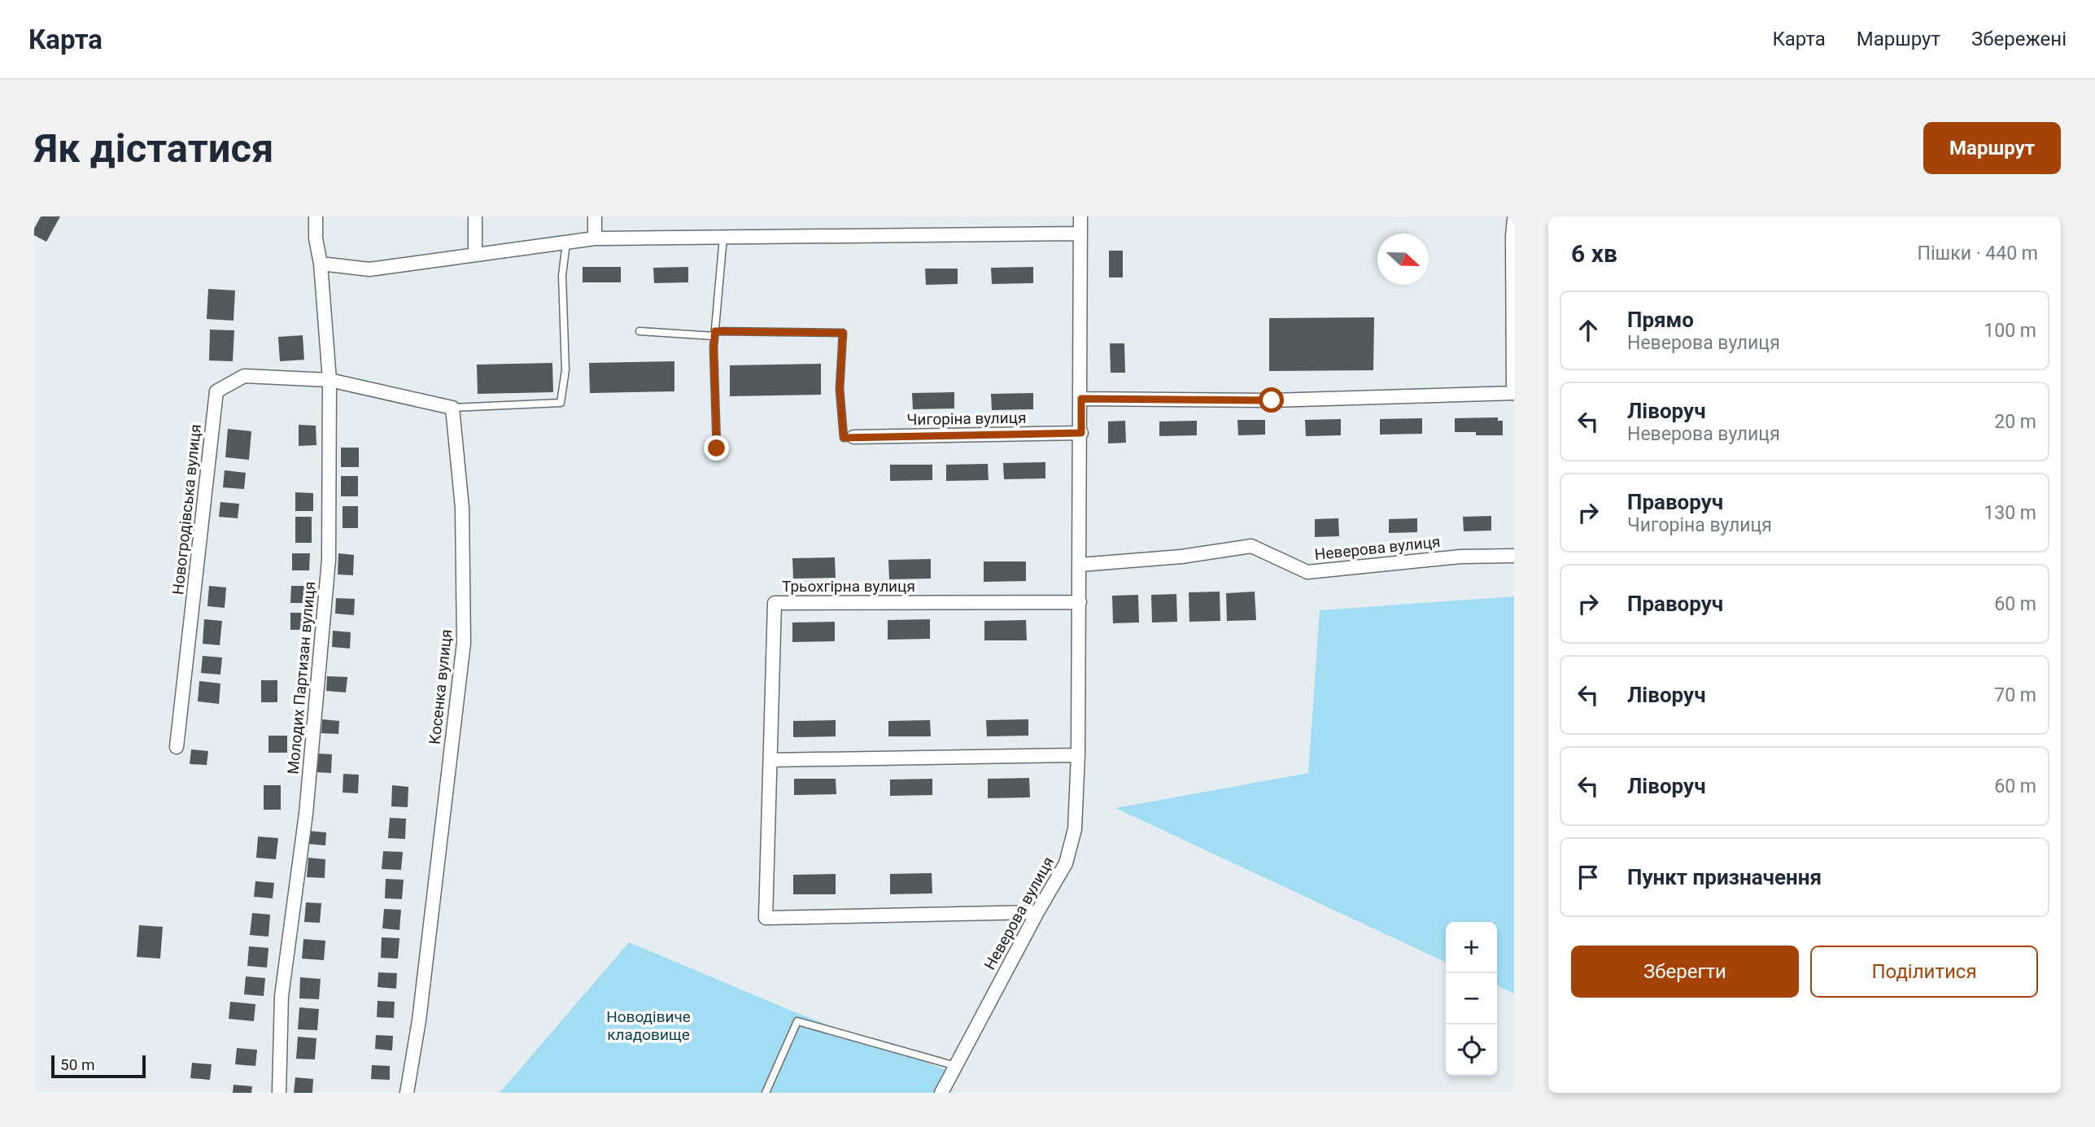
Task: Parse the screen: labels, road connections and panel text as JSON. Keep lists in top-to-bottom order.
{
  "streets": {
    "street": [
      "Чигоріна вулиця",
      "Новогродівська вулиця",
      "Неверова вулиця",
      "Трьохгірна вулиця",
      "Молодих Партизан вулиця",
      "Косенка вулиця"
    ]
  },
  "crossings": [
    ["Чигоріна вулиця", "Неверова вулиця"],
    ["Новогродівська вулиця", "Молодих Партизан вулиця"],
    ["Неверова вулиця", "Трьохгірна вулиця"]
  ],
  "parks": ["Новодівиче кладовище"],
  "scale_bar": "50 m",
  "north": "right",
  "page": {
    "header": "Карта",
    "nav": ["Карта", "Маршрут", "Збережені"],
    "buttons": [
      "Маршрут",
      ["Зберегти", "Поділитися"]
    ],
    "title": "Як дістатися",
    "heading": ["6 хв", "Пішки · 440 m"],
    "list": [
      ["Прямо", "Неверова вулиця", "100 m"],
      ["Ліворуч", "Неверова вулиця", "20 m"],
      ["Праворуч", "Чигоріна вулиця", "130 m"],
      ["Праворуч", "60 m"],
      ["Ліворуч", "70 m"],
      ["Ліворуч", "60 m"],
      "Пункт призначення"
    ],
    "map_buttons": ["+", "−"],
    "scale": "50 m"
  }
}
